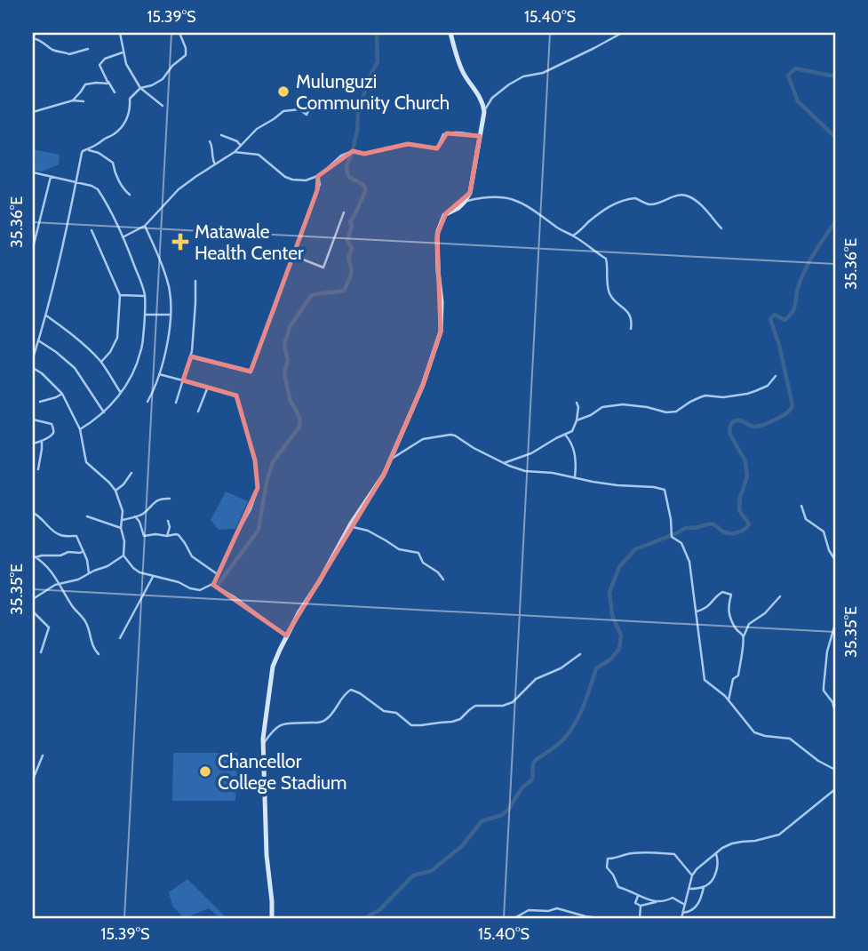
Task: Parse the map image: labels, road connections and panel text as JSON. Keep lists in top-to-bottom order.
{
  "places": {
    "other": ["Mulunguzi Community Church", "Chancellor College Stadium"],
    "health": ["Matawale Health Center"]
  },
  "coordinates": [
    "15.39°S",
    "15.40°S",
    "35.36°E",
    "35.35°E"
  ]
}
